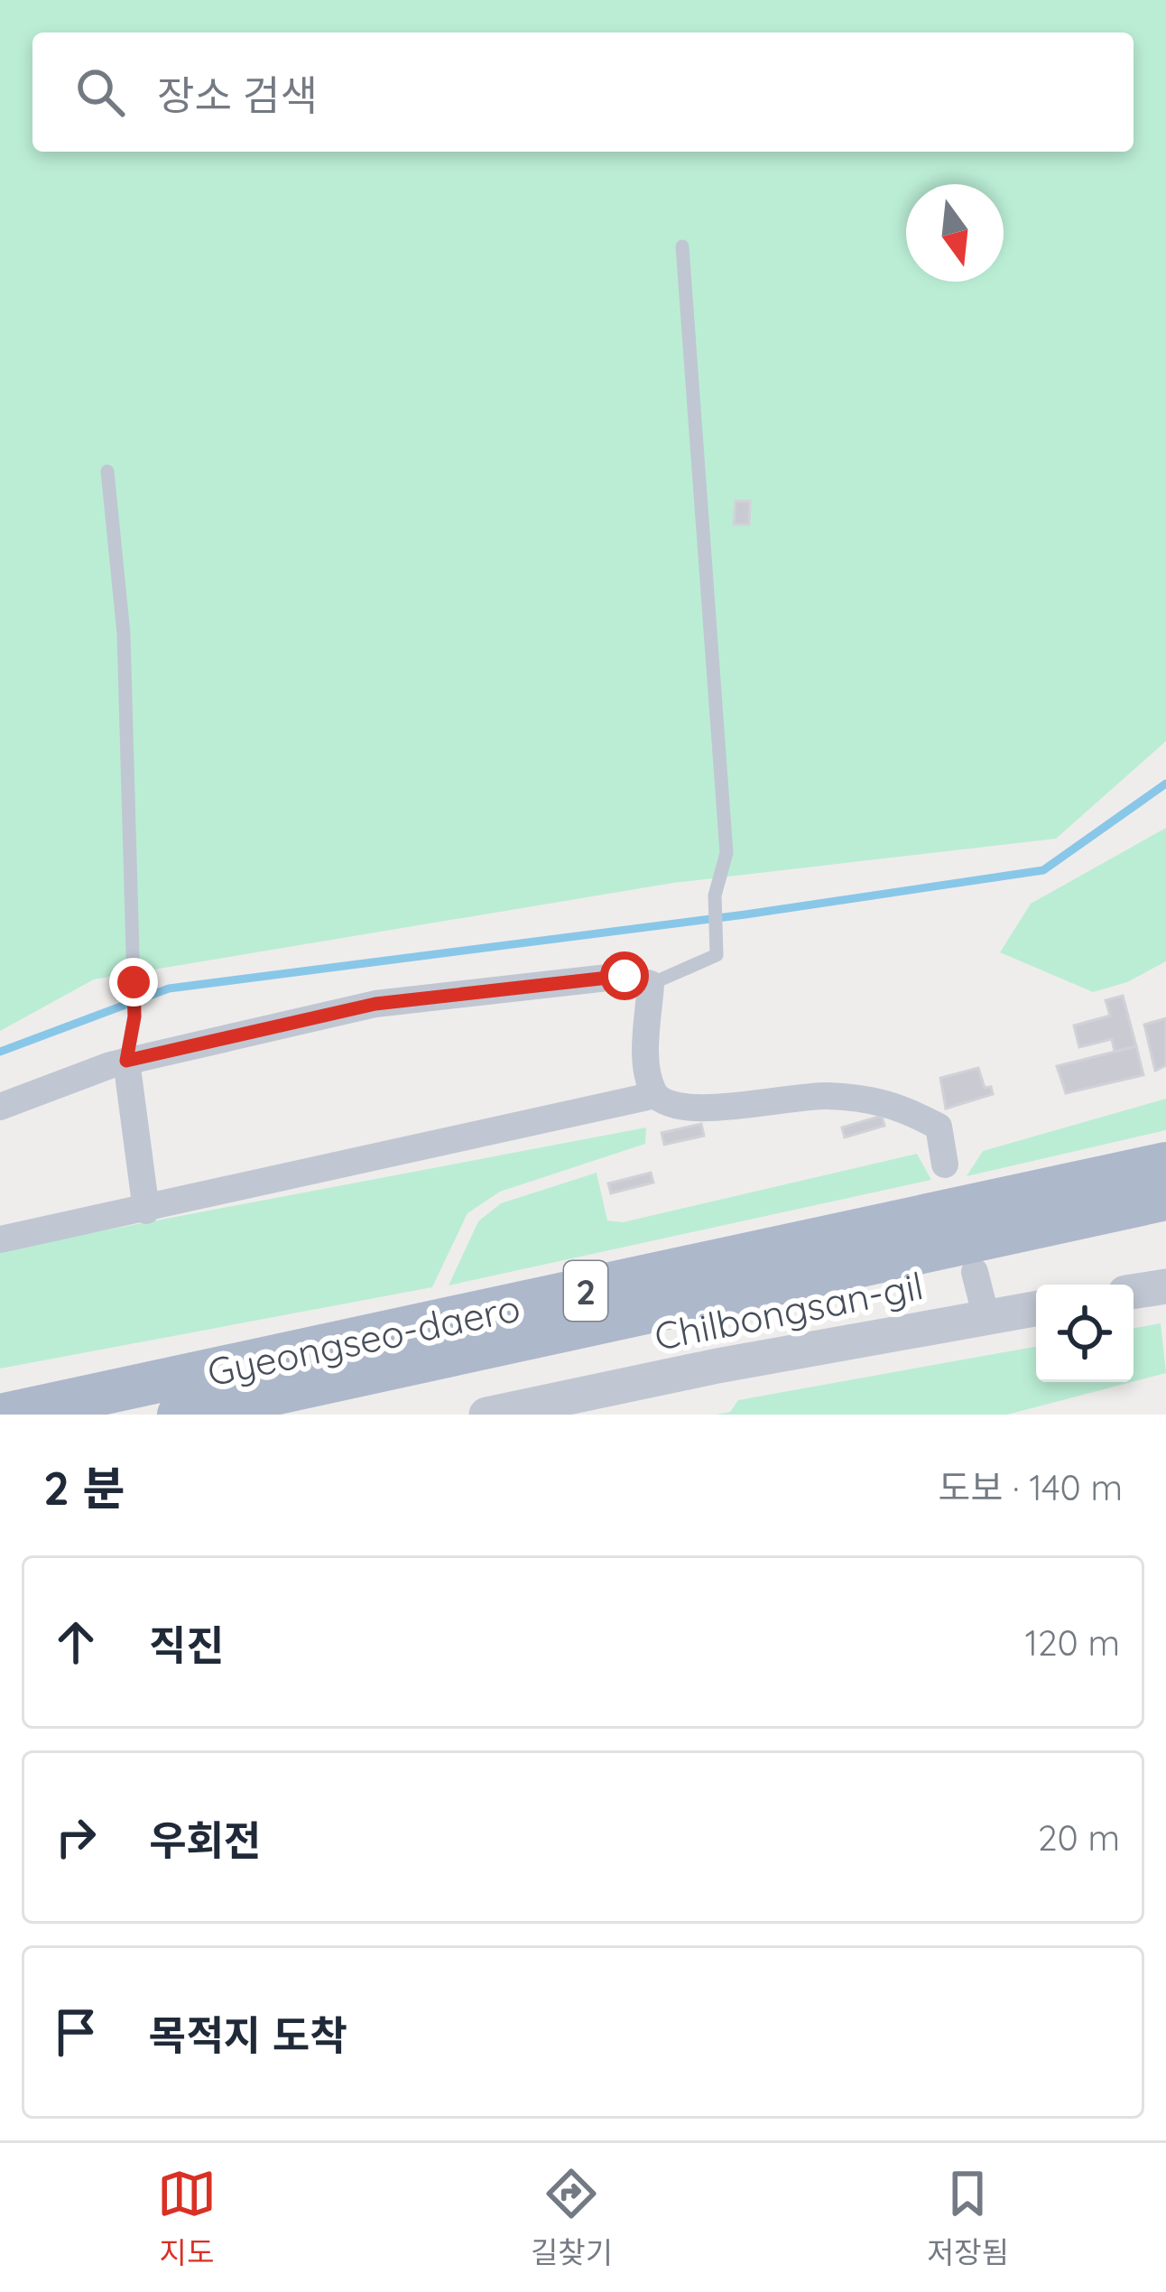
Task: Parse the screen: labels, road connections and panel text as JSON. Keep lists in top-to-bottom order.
{
  "streets": {
    "main road": ["2", "Gyeongseo-daero"],
    "street": ["Chilbongsan-gil"]
  },
  "north": "bottom",
  "page": {
    "search": "장소 검색",
    "heading": ["2 분", "도보 · 140 m"],
    "list": [
      ["직진", "120 m"],
      ["우회전", "20 m"],
      "목적지 도착"
    ],
    "nav": ["지도", "길찾기", "저장됨"]
  }
}
